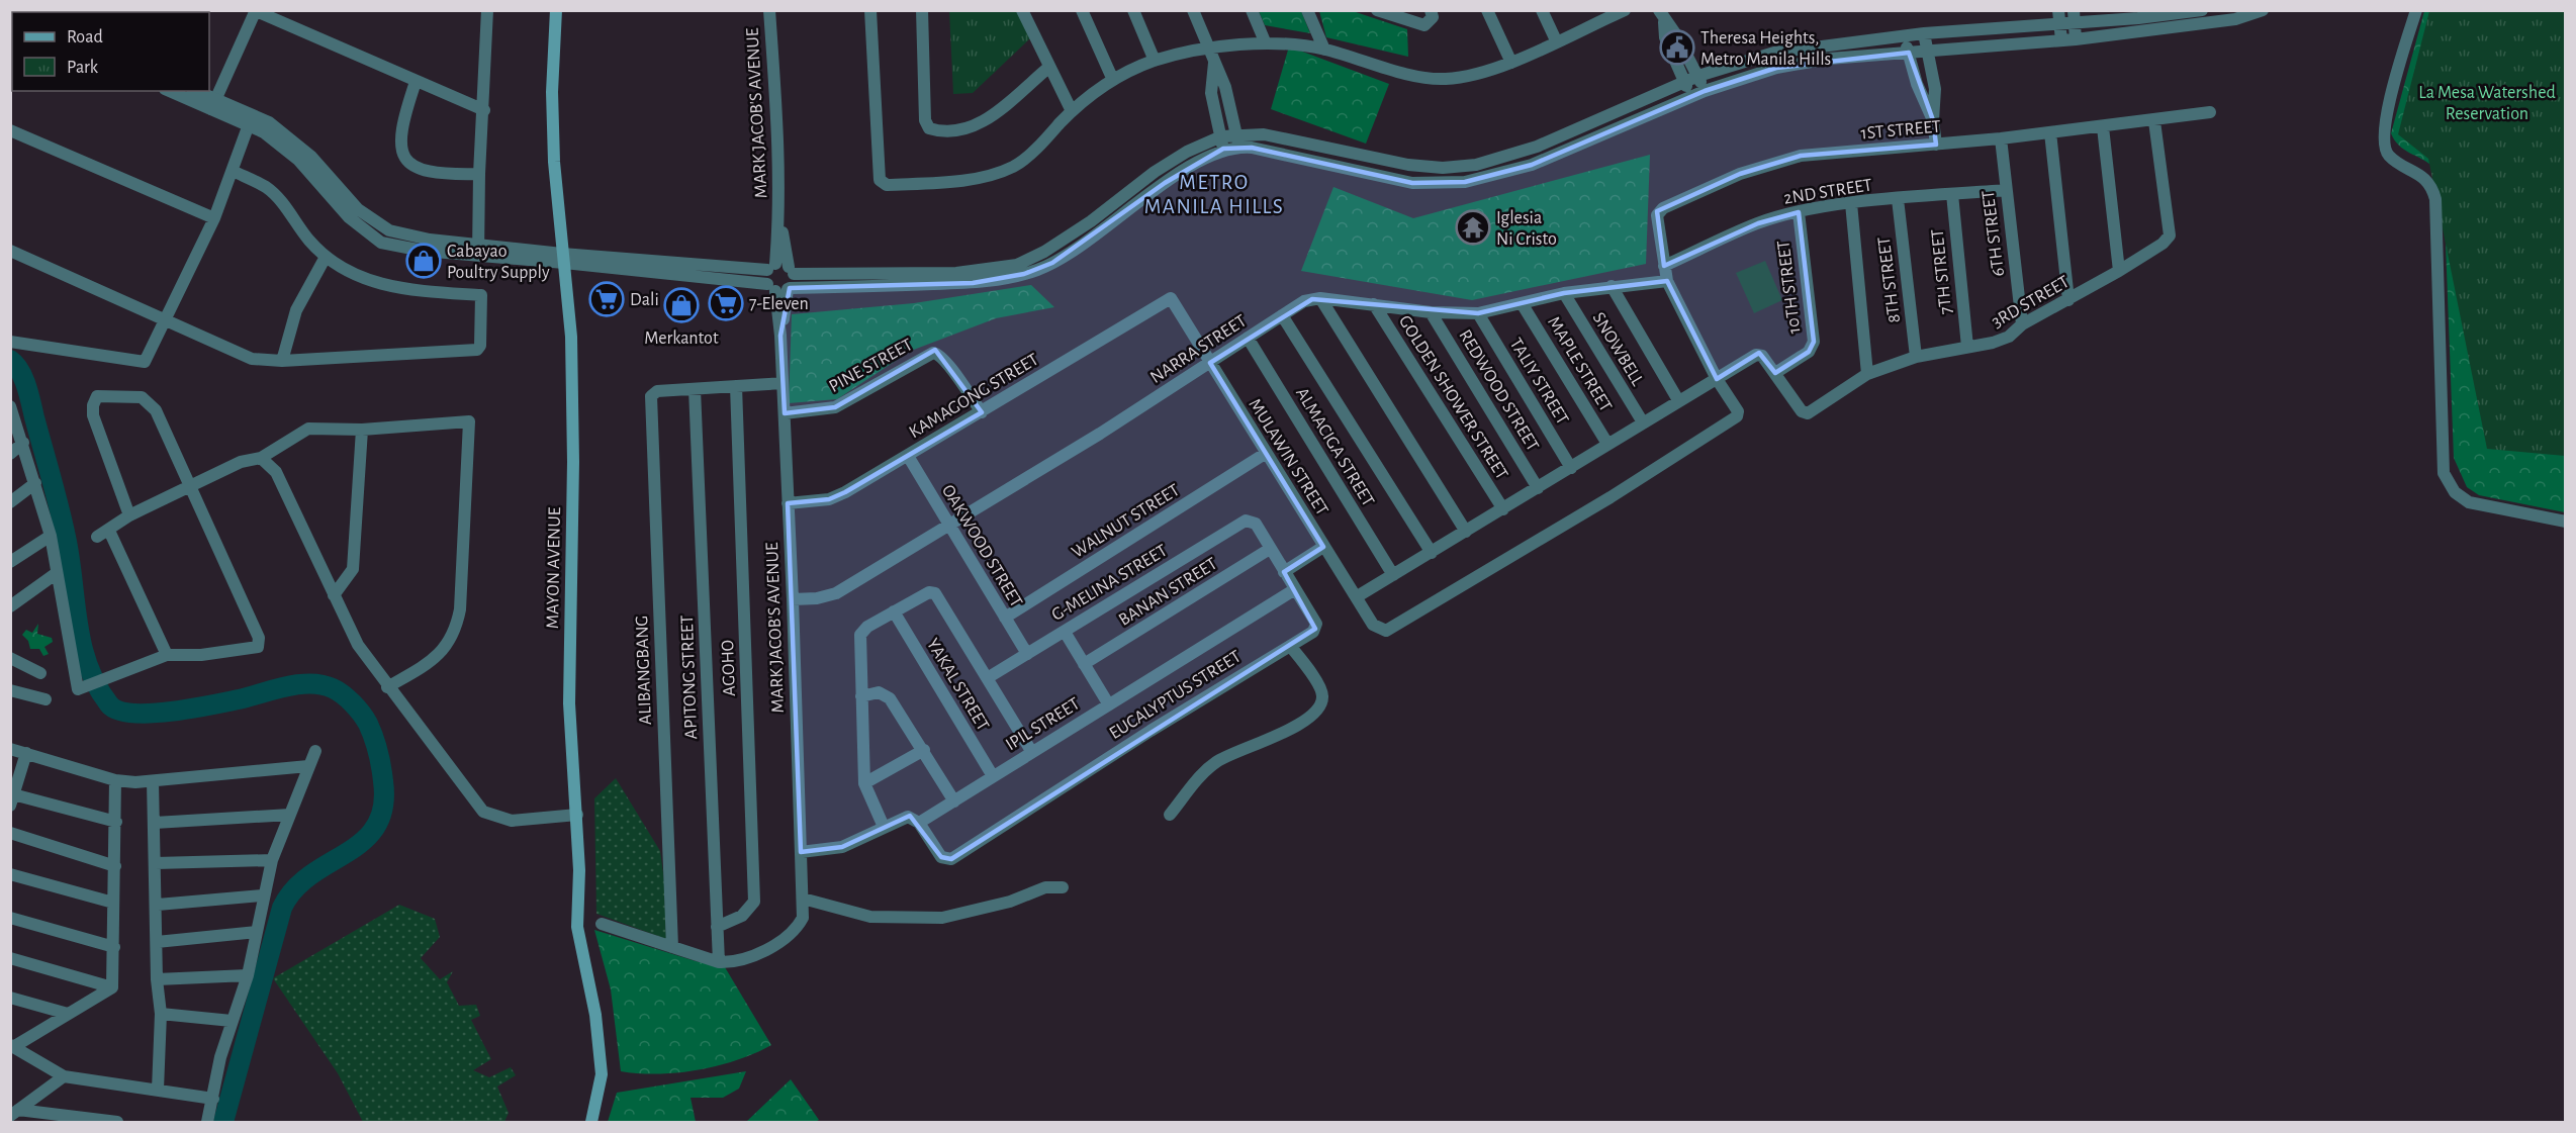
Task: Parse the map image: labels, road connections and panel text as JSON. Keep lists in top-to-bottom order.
{
  "streets": {
    "main road": ["MAYON AVENUE"],
    "street": [
      "MARK JACOB'S AVENUE",
      "1ST STREET",
      "2ND STREET",
      "6TH STREET",
      "7TH STREET",
      "8TH STREET",
      "10TH STREET",
      "3RD STREET",
      "NARRA STREET",
      "SNOWBELL",
      "MAPLE STREET",
      "PINE STREET",
      "TALIY STREET",
      "REDWOOD STREET",
      "KAMAGONG STREET",
      "GOLDEN SHOWER STREET",
      "ALMACIGA STREET",
      "MULAWIN STREET",
      "WALNUT STREET",
      "OAKWOOD STREET",
      "G-MELINA STREET",
      "BANAN STREET",
      "AGOHO",
      "ALIBANGBANG",
      "APITONG STREET",
      "YAKAL STREET",
      "EUCALYPTUS STREET",
      "IPIL STREET"
    ]
  },
  "crossings": [
    ["MARK JACOB'S AVENUE", "NARRA STREET"],
    ["MARK JACOB'S AVENUE", "PINE STREET"],
    ["MARK JACOB'S AVENUE", "KAMAGONG STREET"],
    ["MARK JACOB'S AVENUE", "APITONG STREET"],
    ["1ST STREET", "2ND STREET"],
    ["1ST STREET", "6TH STREET"],
    ["1ST STREET", "3RD STREET"],
    ["2ND STREET", "6TH STREET"],
    ["2ND STREET", "7TH STREET"],
    ["2ND STREET", "8TH STREET"],
    ["2ND STREET", "10TH STREET"],
    ["6TH STREET", "3RD STREET"],
    ["7TH STREET", "3RD STREET"],
    ["8TH STREET", "3RD STREET"],
    ["10TH STREET", "3RD STREET"],
    ["NARRA STREET", "SNOWBELL"],
    ["NARRA STREET", "MAPLE STREET"],
    ["NARRA STREET", "TALIY STREET"],
    ["NARRA STREET", "REDWOOD STREET"],
    ["NARRA STREET", "GOLDEN SHOWER STREET"],
    ["NARRA STREET", "ALMACIGA STREET"],
    ["NARRA STREET", "MULAWIN STREET"],
    ["NARRA STREET", "OAKWOOD STREET"],
    ["PINE STREET", "KAMAGONG STREET"],
    ["KAMAGONG STREET", "MULAWIN STREET"],
    ["KAMAGONG STREET", "OAKWOOD STREET"],
    ["MULAWIN STREET", "WALNUT STREET"],
    ["WALNUT STREET", "OAKWOOD STREET"],
    ["OAKWOOD STREET", "G-MELINA STREET"],
    ["G-MELINA STREET", "EUCALYPTUS STREET"],
    ["BANAN STREET", "EUCALYPTUS STREET"],
    ["AGOHO", "APITONG STREET"],
    ["ALIBANGBANG", "APITONG STREET"],
    ["YAKAL STREET", "IPIL STREET"],
    ["EUCALYPTUS STREET", "IPIL STREET"]
  ],
  "districts": ["METRO MANILA HILLS"],
  "parks": ["La Mesa Watershed Reservation"],
  "places": {
    "public building": ["Theresa Heights, Metro Manila Hills"],
    "temple": ["Iglesia Ni Cristo"],
    "shop": ["Cabayao Poultry Supply", "Merkantot"],
    "supermarket": ["Dali", "7-Eleven"]
  },
  "legend": ["Road", "Park"]
}
